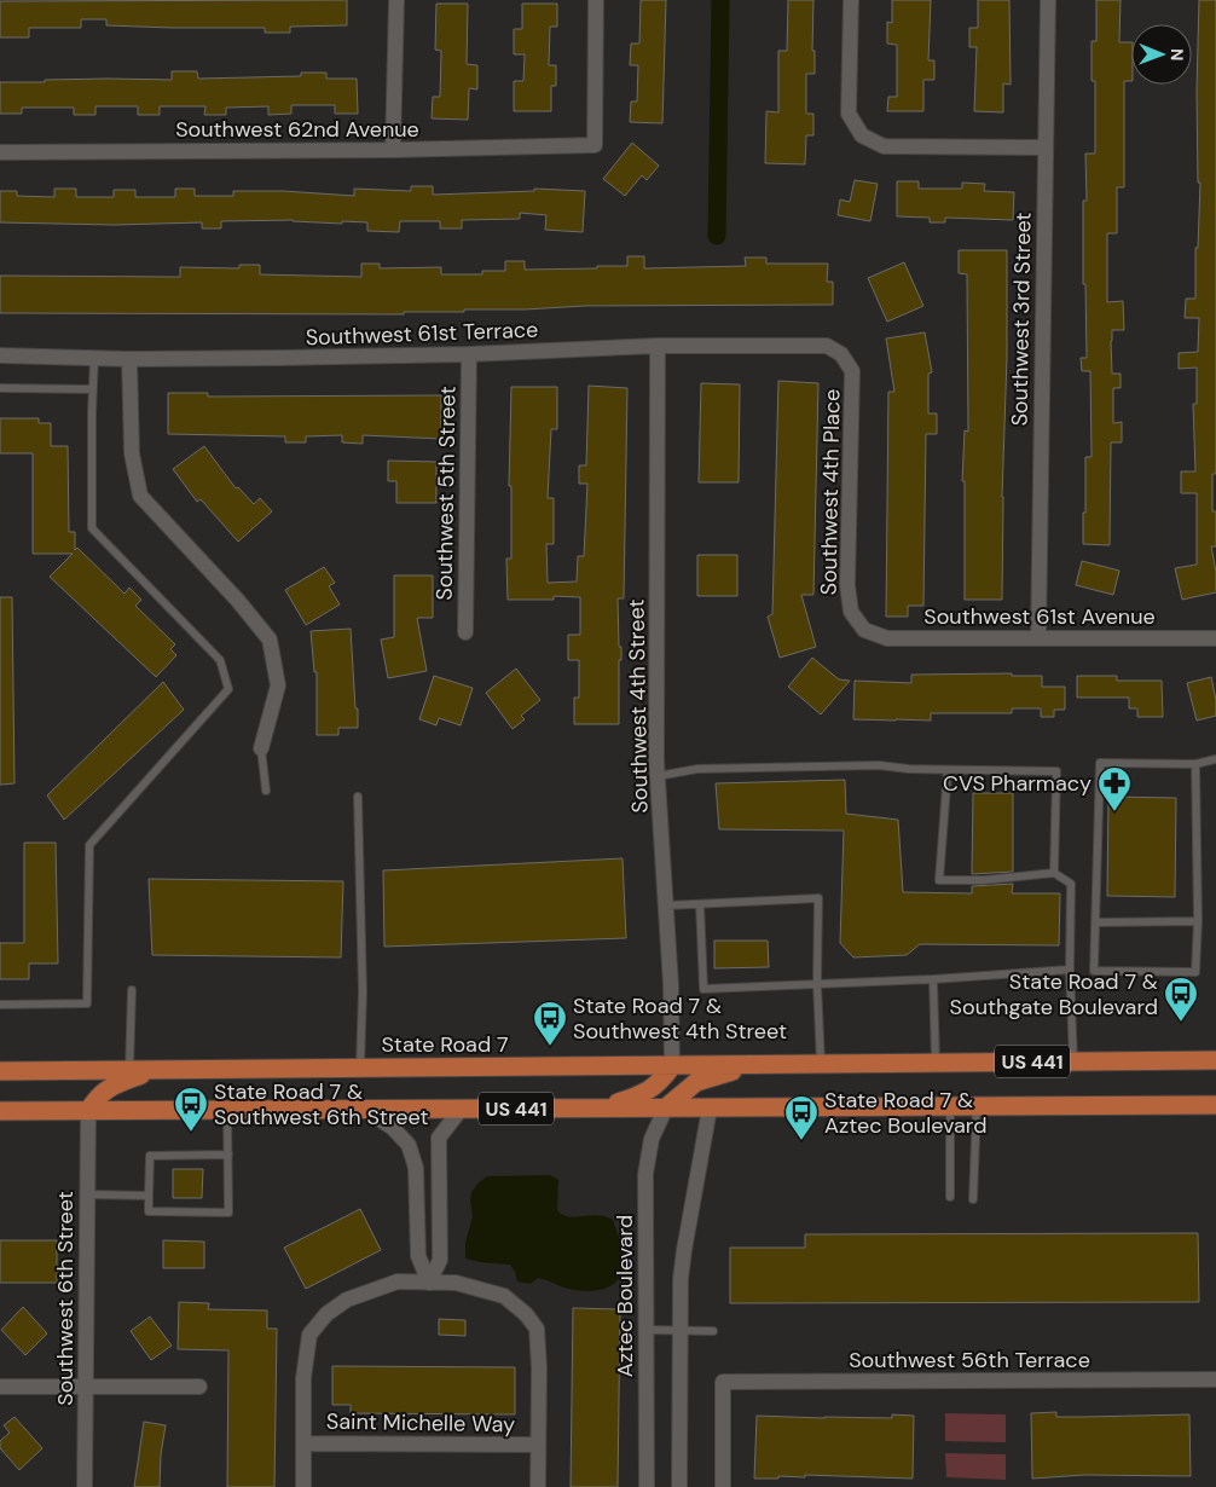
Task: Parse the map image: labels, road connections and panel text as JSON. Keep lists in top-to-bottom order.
{
  "streets": {
    "main road": ["State Road 7", "US 441"],
    "street": [
      "Southwest 62nd Avenue",
      "Southwest 3rd Street",
      "Southwest 61st Terrace",
      "Southwest 4th Place",
      "Southwest 5th Street",
      "Southwest 61st Avenue",
      "Southwest 4th Street",
      "Aztec Boulevard",
      "Southwest 6th Street",
      "Southwest 56th Terrace",
      "Saint Michelle Way"
    ]
  },
  "crossings": [
    ["Southwest 3rd Street", "Southwest 61st Avenue"],
    ["Southwest 61st Terrace", "Southwest 4th Place"],
    ["Southwest 61st Terrace", "Southwest 5th Street"],
    ["Southwest 61st Terrace", "Southwest 4th Street"],
    ["Southwest 4th Place", "Southwest 61st Avenue"],
    ["Southwest 4th Street", "State Road 7"],
    ["US 441", "Aztec Boulevard"],
    ["US 441", "Southwest 6th Street"]
  ],
  "places": {
    "pharmacy": ["CVS Pharmacy"],
    "bus stop": [
      "State Road 7 & Southgate Boulevard",
      "State Road 7 & Southwest 4th Street",
      "State Road 7 & Southwest 6th Street",
      "State Road 7 & Aztec Boulevard"
    ]
  },
  "north": "right"
}
